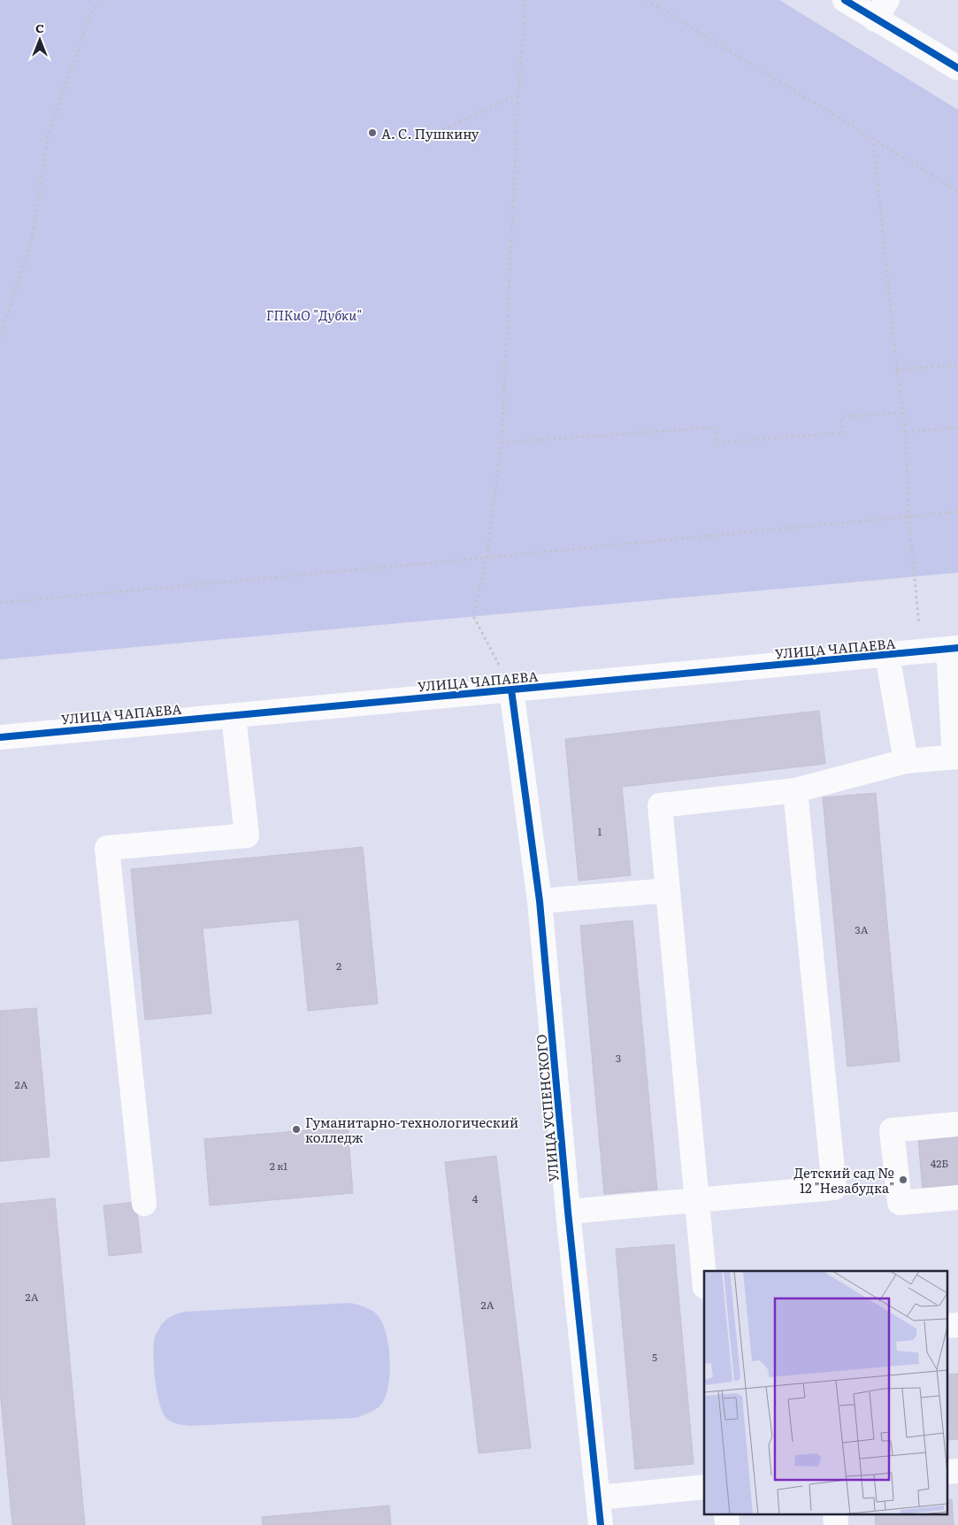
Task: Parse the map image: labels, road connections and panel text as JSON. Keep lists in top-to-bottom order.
{
  "streets": {
    "street": ["УЛИЦА ЧАПАЕВА", "УЛИЦА УСПЕНСКОГО"]
  },
  "crossings": [
    ["УЛИЦА ЧАПАЕВА", "УЛИЦА УСПЕНСКОГО"]
  ],
  "parks": ["ГПКиО \"Дубки\""],
  "places": ["А. С. Пушкину", "Гуманитарно-технологический колледж", "Детский сад № 12 \"Незабудка\""],
  "house_numbers": [
    "1",
    "3А",
    "2",
    "3",
    "2А",
    "42Б",
    "2 к1",
    "4",
    "2А",
    "2А",
    "5"
  ],
  "north": "top"
}
